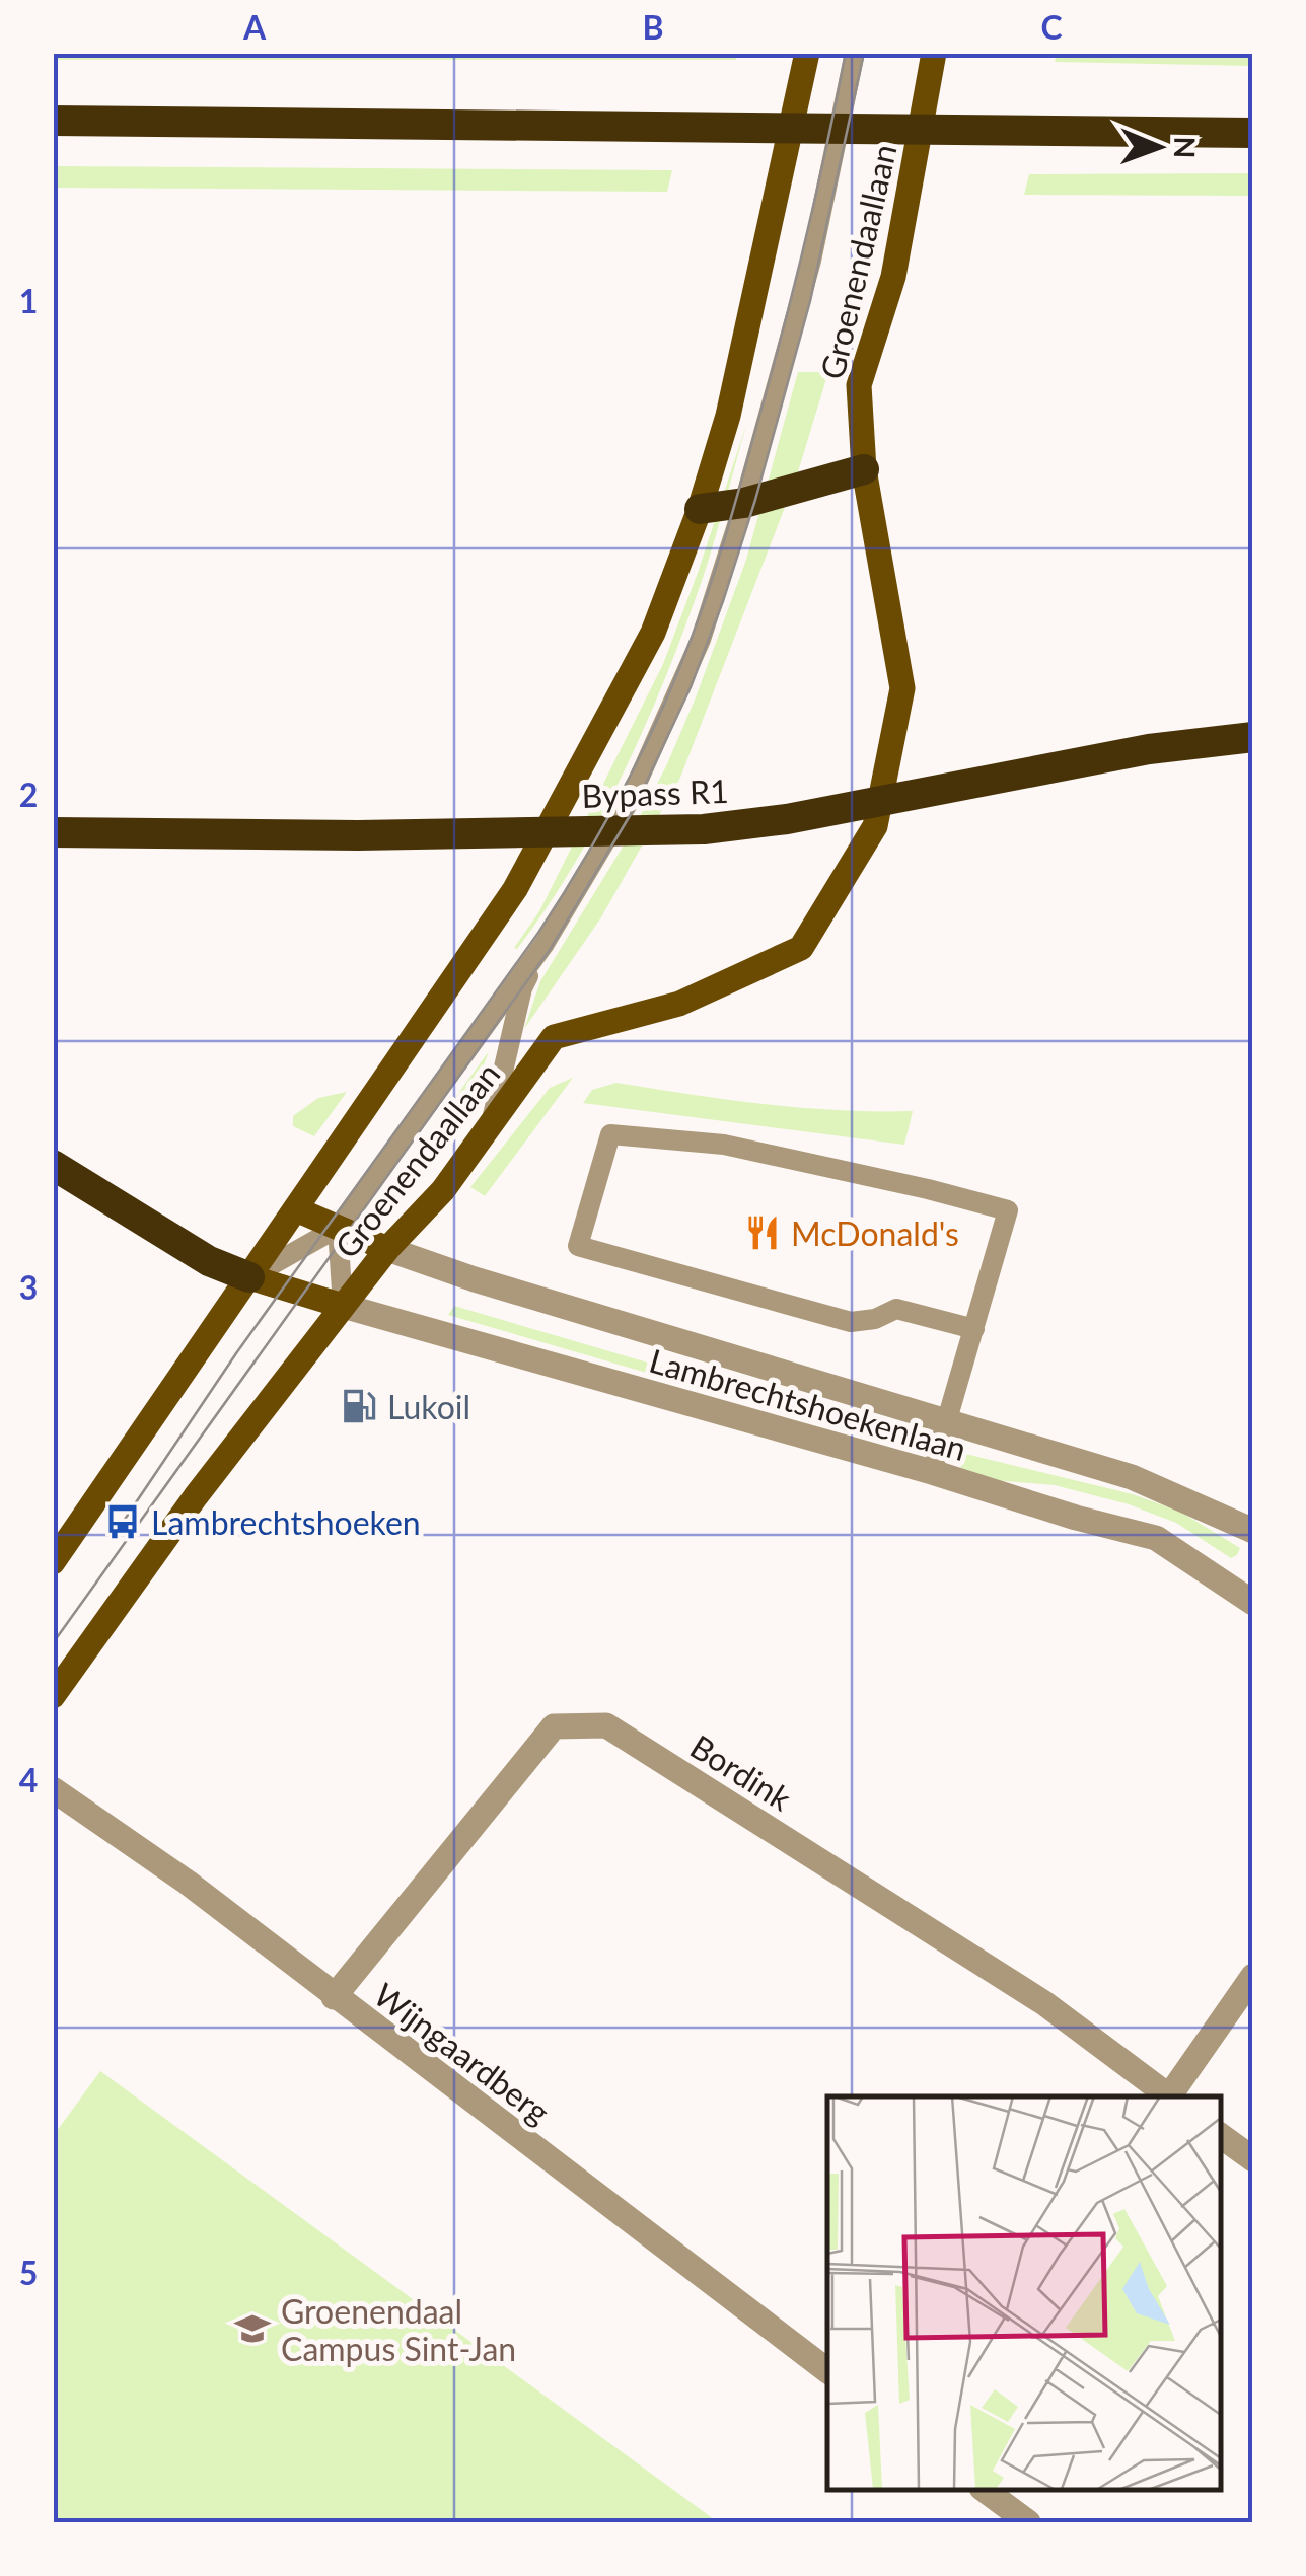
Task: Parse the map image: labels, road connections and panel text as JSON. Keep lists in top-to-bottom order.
{
  "streets": {
    "highway": ["Bypass R1"],
    "main road": ["Groenendaallaan"],
    "street": ["Lambrechtshoekenlaan", "Bordink", "Wijngaardberg"]
  },
  "crossings": [
    ["Groenendaallaan", "Lambrechtshoekenlaan"],
    ["Bordink", "Wijngaardberg"]
  ],
  "places": {
    "restaurant": ["McDonald's"],
    "fuel station": ["Lukoil"],
    "bus stop": ["Lambrechtshoeken"],
    "school or university": ["Groenendaal Campus Sint-Jan"]
  },
  "north": "right",
  "grid": {
    "columns": ["A", "B", "C"],
    "rows": [
      "1",
      "2",
      "3",
      "4",
      "5"
    ]
  }
}
